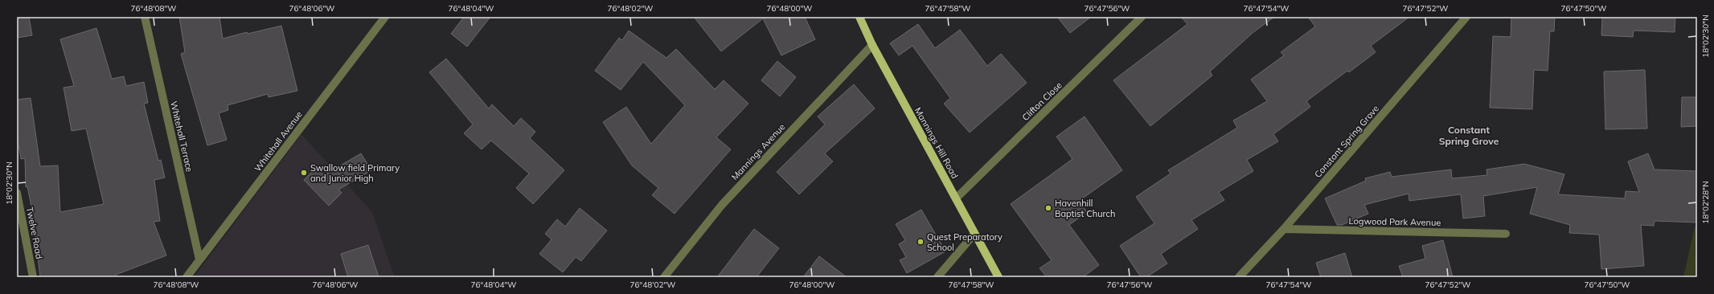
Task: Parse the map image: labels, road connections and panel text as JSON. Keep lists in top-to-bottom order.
{
  "streets": {
    "main road": ["Mannings Hill Road"],
    "street": [
      "Clifton Close",
      "Whitehall Terrace",
      "Whitehall Avenue",
      "Constant Spring Grove",
      "Mannings Avenue",
      "Logwood Park Avenue",
      "Twelve Road"
    ]
  },
  "crossings": [
    ["Clifton Close", "Mannings Hill Road"],
    ["Whitehall Terrace", "Whitehall Avenue"],
    ["Constant Spring Grove", "Logwood Park Avenue"],
    ["Mannings Hill Road", "Mannings Avenue"]
  ],
  "districts": ["Constant Spring Grove"],
  "places": ["Swallow field Primary and Junior High", "Havenhill Baptist Church", "Quest Preparatory School"],
  "coordinates": [
    "76°48'08\"W",
    "76°48'06\"W",
    "76°48'04\"W",
    "76°48'02\"W",
    "76°48'00\"W",
    "76°47'58\"W",
    "76°47'56\"W",
    "76°47'54\"W",
    "76°47'52\"W",
    "76°47'50\"W",
    "18°02'30\"N",
    "18°02'28\"N"
  ]
}
